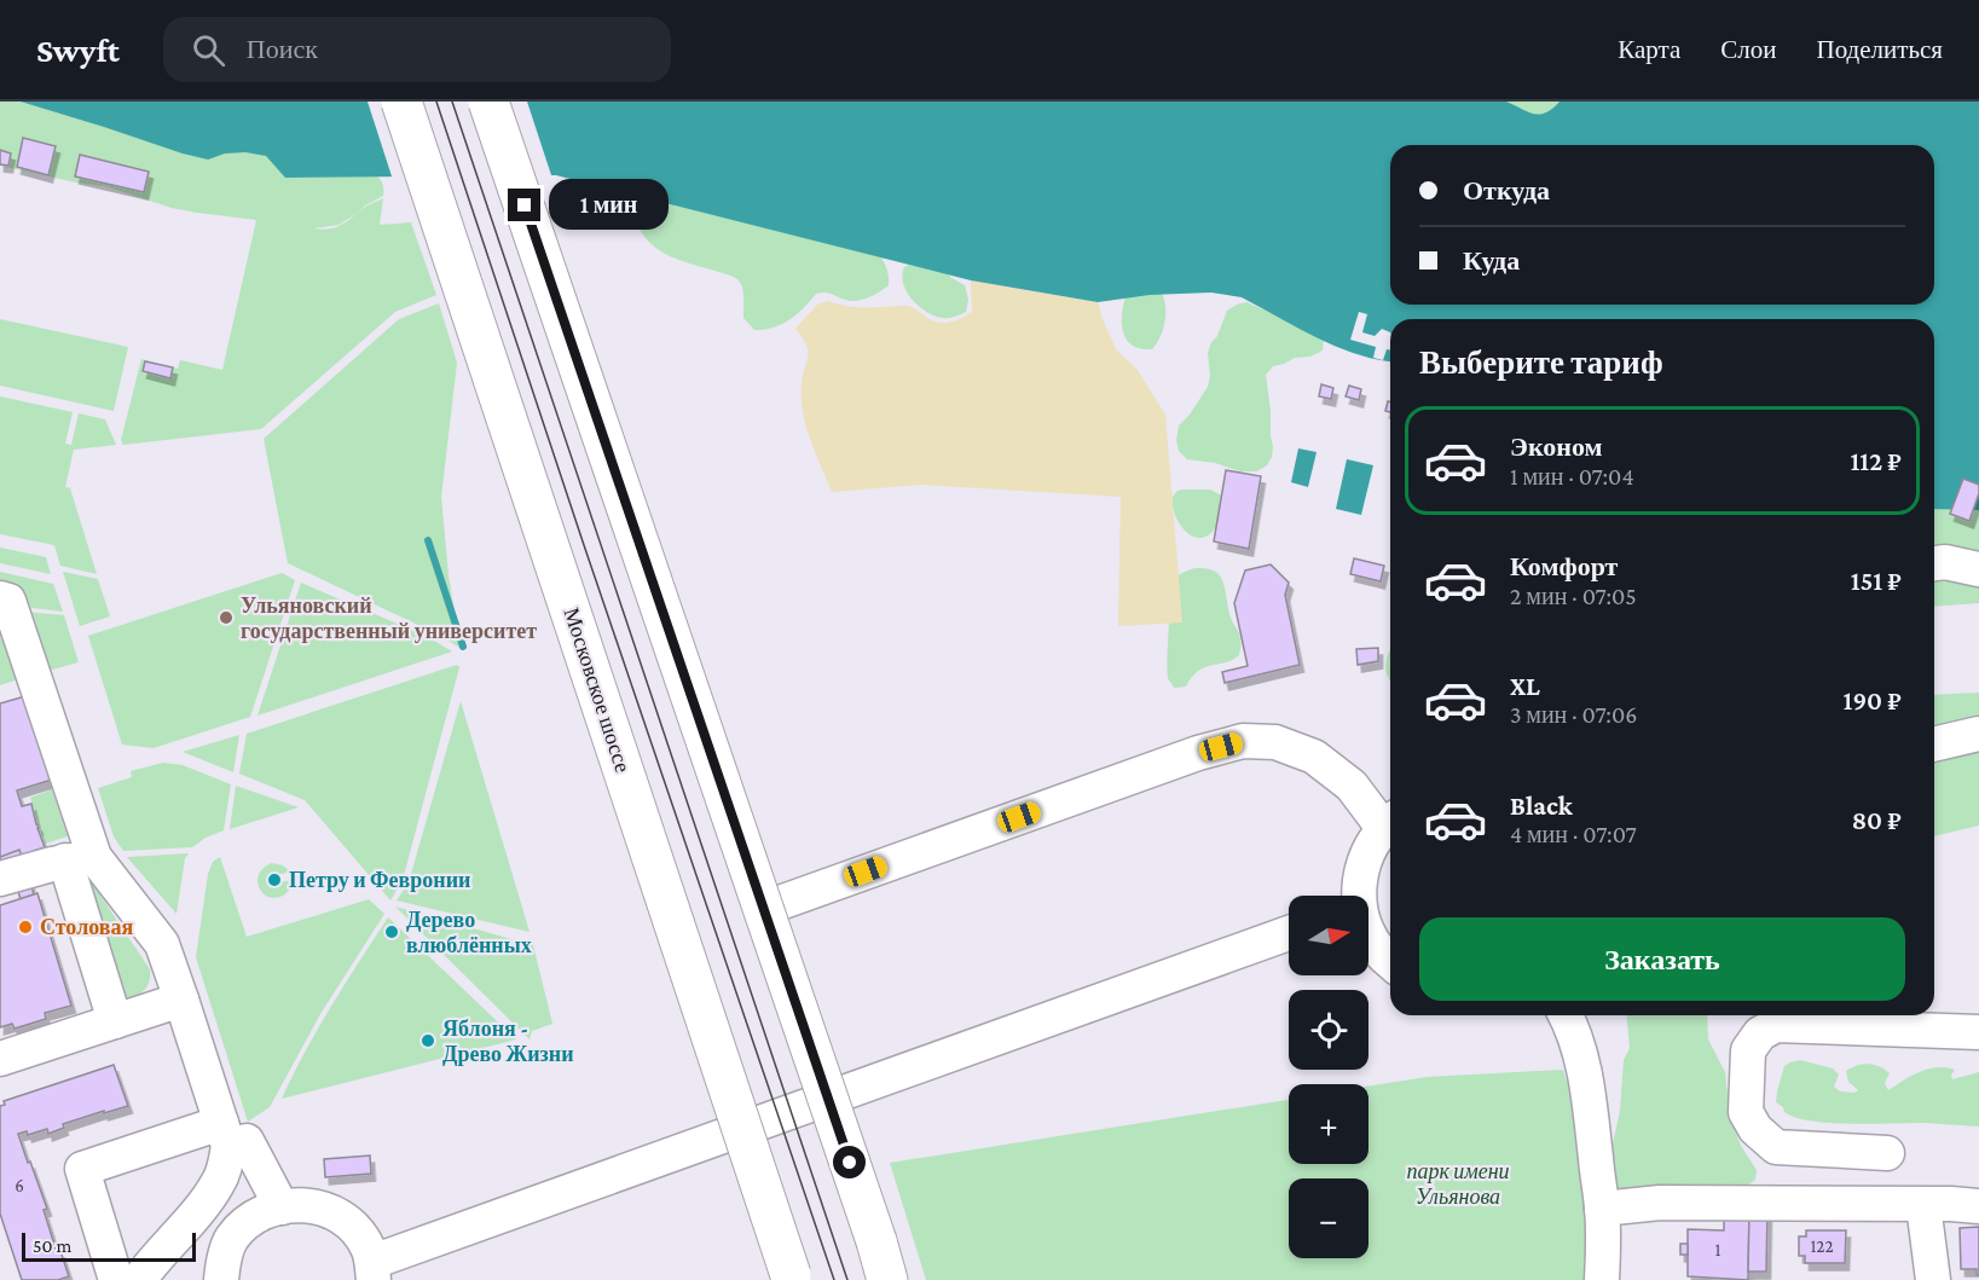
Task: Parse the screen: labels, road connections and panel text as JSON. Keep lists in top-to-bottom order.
{
  "streets": {
    "main road": ["Московское шоссе"]
  },
  "parks": ["парк имени Ульянова"],
  "places": [
    "Ульяновский государственный университет",
    "Петру и Февронии",
    "Столовая",
    "Дерево влюблённых",
    "Яблоня - Древо Жизни"
  ],
  "house_numbers": ["6", "122", "1"],
  "scale_bar": "50 m",
  "north": "right",
  "page": {
    "header": "Swyft",
    "search": "Поиск",
    "nav": ["Карта", "Слои", "Поделиться"],
    "banner": ["Откуда", "Куда"],
    "bubble": "1 мин",
    "heading": "Выберите тариф",
    "list": [
      {
        "name": "Эконом",
        "note": "1 мин · 07:04",
        "value": "112 ₽"
      },
      {
        "name": "Комфорт",
        "note": "2 мин · 07:05",
        "value": "151 ₽"
      },
      {
        "name": "XL",
        "note": "3 мин · 07:06",
        "value": "190 ₽"
      },
      {
        "name": "Black",
        "note": "4 мин · 07:07",
        "value": "80 ₽"
      }
    ],
    "map_buttons": ["+", "−"],
    "buttons": "Заказать",
    "scale": "50 m"
  }
}
